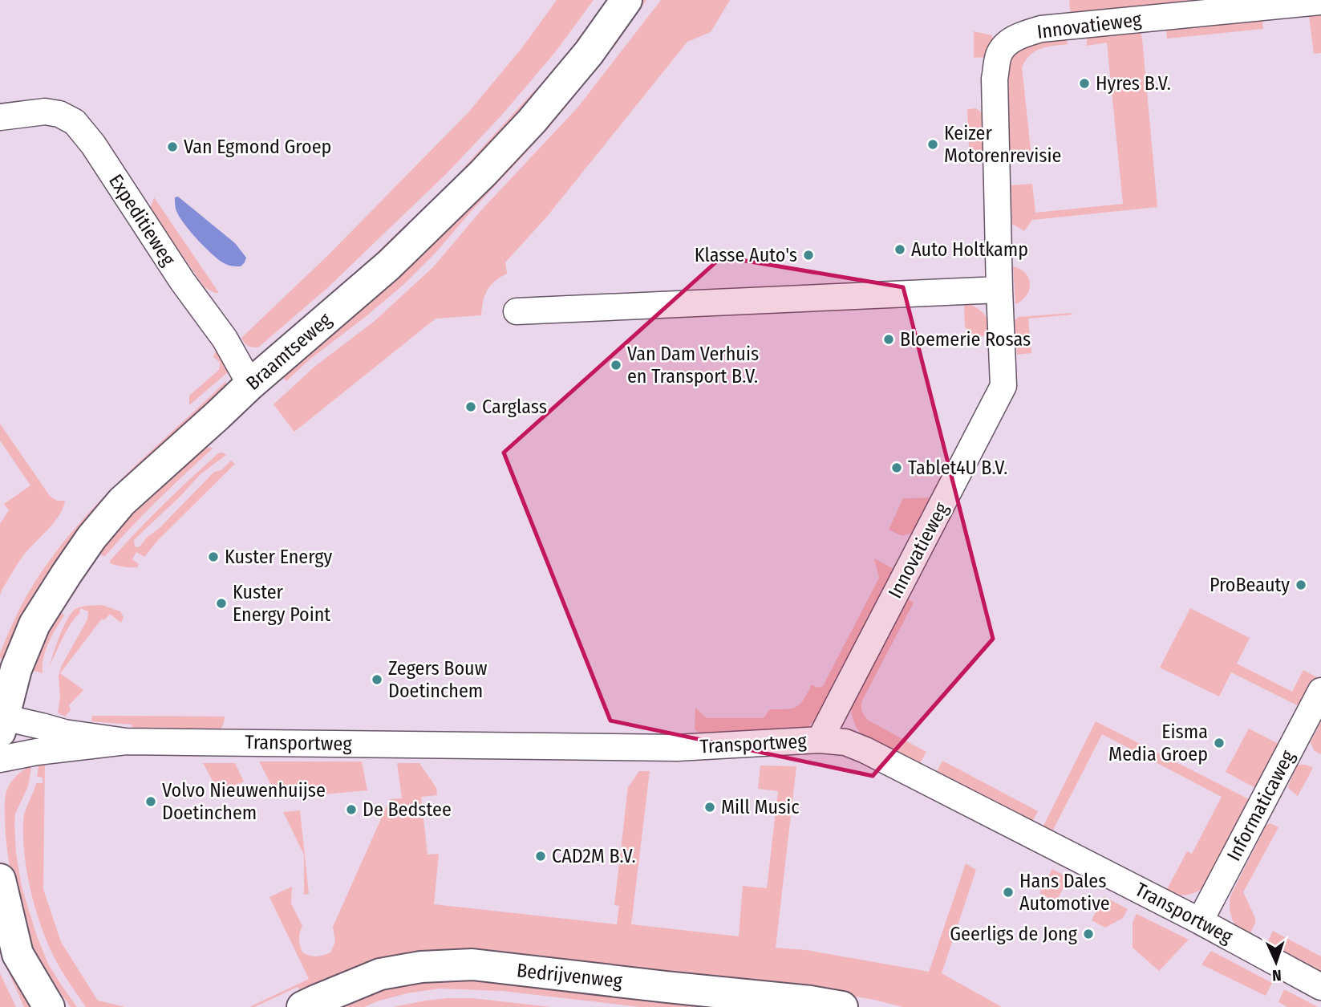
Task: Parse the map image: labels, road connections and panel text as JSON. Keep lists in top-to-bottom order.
{
  "streets": {
    "street": [
      "Innovatieweg",
      "Expeditieweg",
      "Braamtseweg",
      "Transportweg",
      "Informaticaweg",
      "Bedrijvenweg"
    ]
  },
  "crossings": [
    ["Innovatieweg", "Transportweg"],
    ["Expeditieweg", "Braamtseweg"],
    ["Braamtseweg", "Transportweg"],
    ["Transportweg", "Informaticaweg"]
  ],
  "places": [
    "Hyres B.V.",
    "Keizer Motorenrevisie",
    "Van Egmond Groep",
    "Auto Holtkamp",
    "Klasse Auto's",
    "Bloemerie Rosas",
    "Van Dam Verhuis en Transport B.V.",
    "Carglass",
    "Tablet4U B.V.",
    "Kuster Energy",
    "ProBeauty",
    "Kuster Energy Point",
    "Zegers Bouw Doetinchem",
    "Eisma Media Groep",
    "Volvo Nieuwenhuijse Doetinchem",
    "Mill Music",
    "De Bedstee",
    "CAD2M B.V.",
    "Hans Dales Automotive",
    "Geerligs de Jong"
  ],
  "north": "bottom"
}
